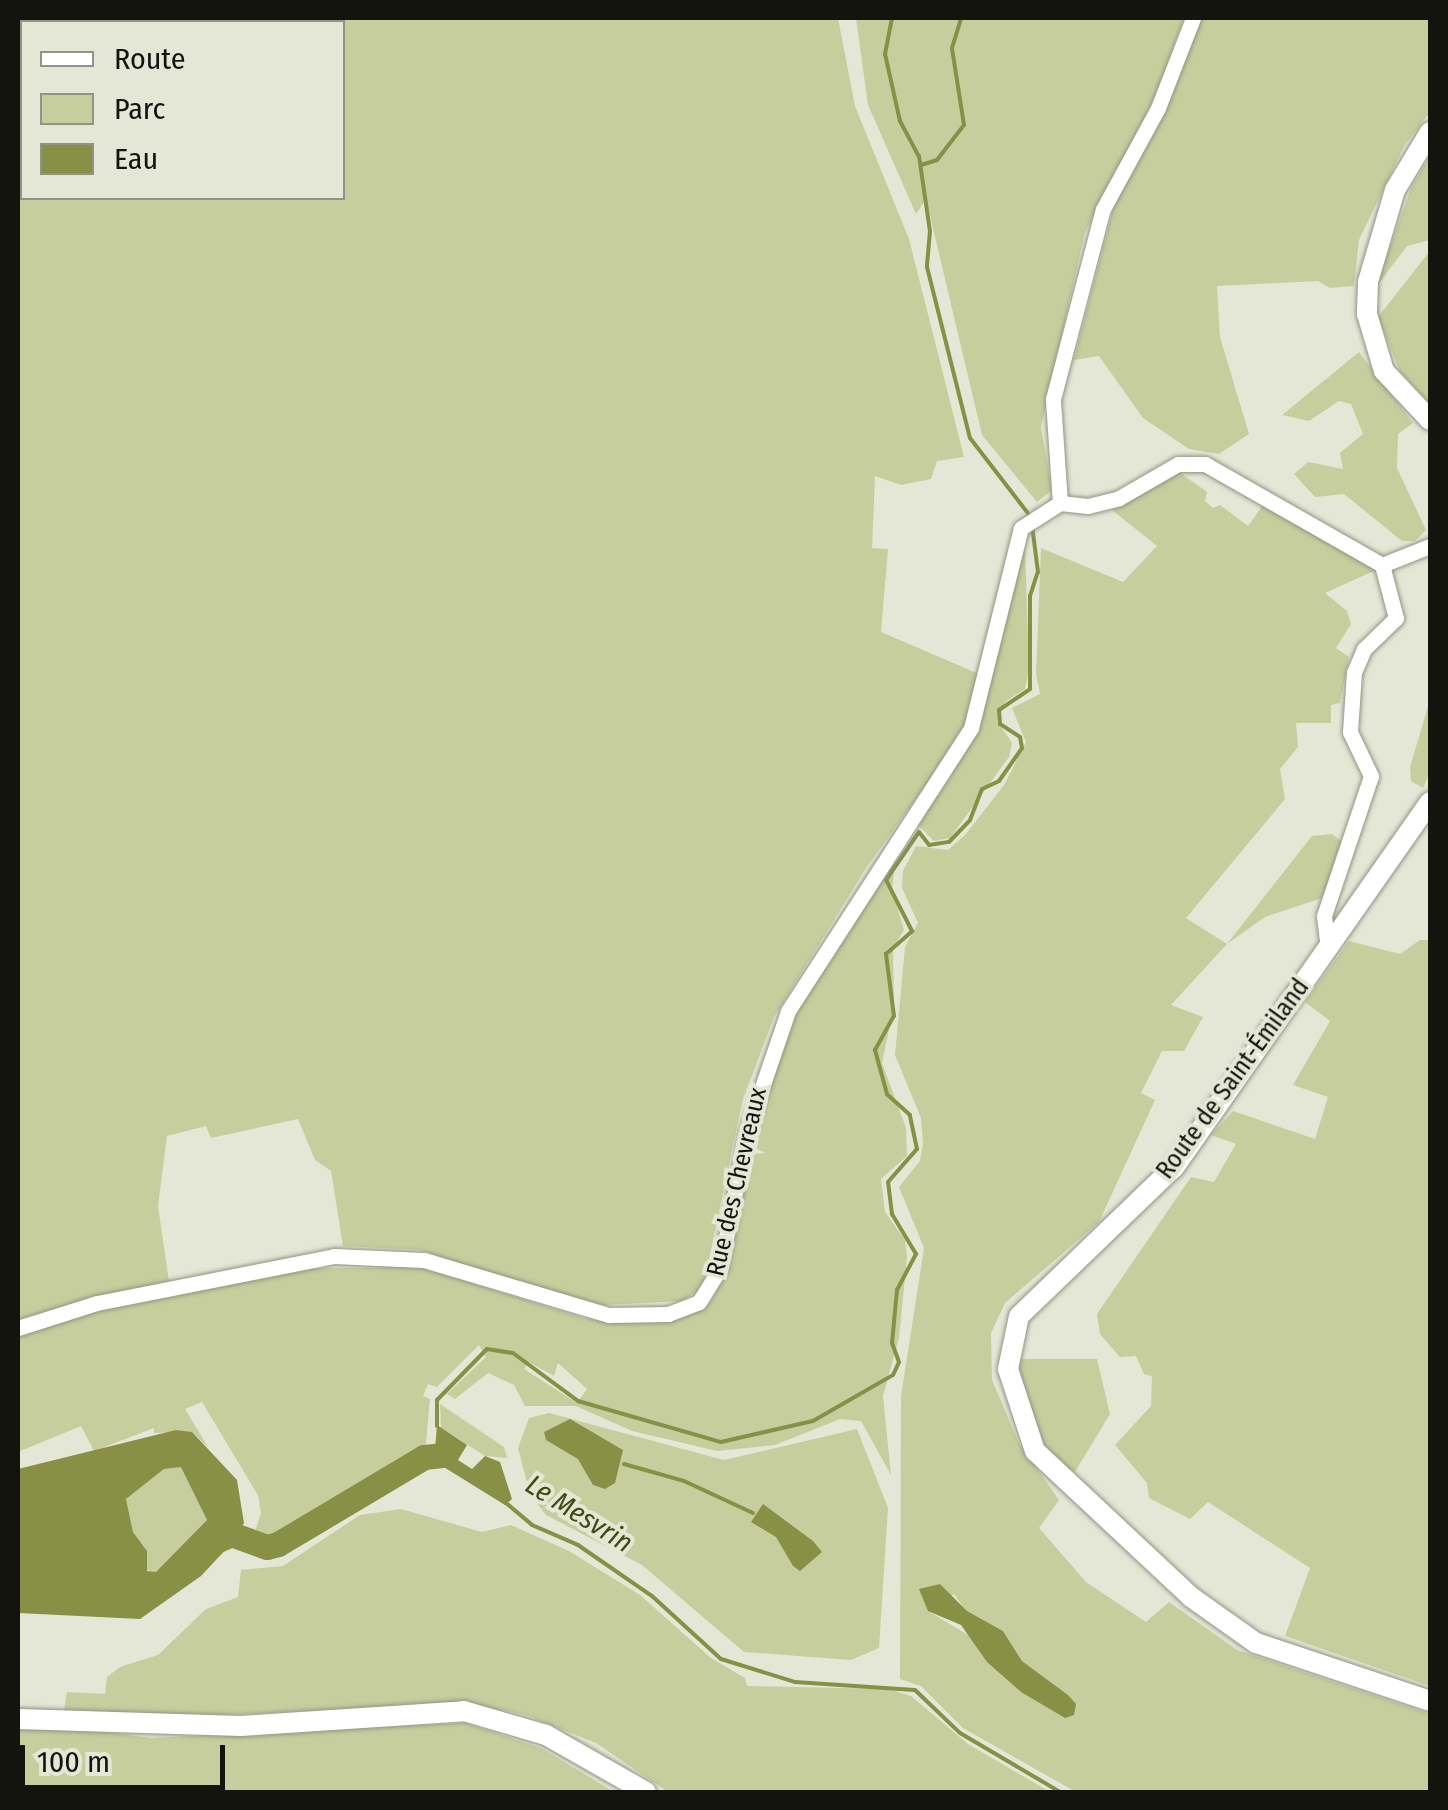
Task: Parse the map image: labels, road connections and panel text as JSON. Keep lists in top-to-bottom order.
{
  "streets": {
    "main road": ["Route de Saint-Émiland"],
    "street": ["Rue des Chevreaux"]
  },
  "water": ["Le Mesvrin"],
  "legend": ["Route", "Parc", "Eau"],
  "scale_bar": "100 m"
}
